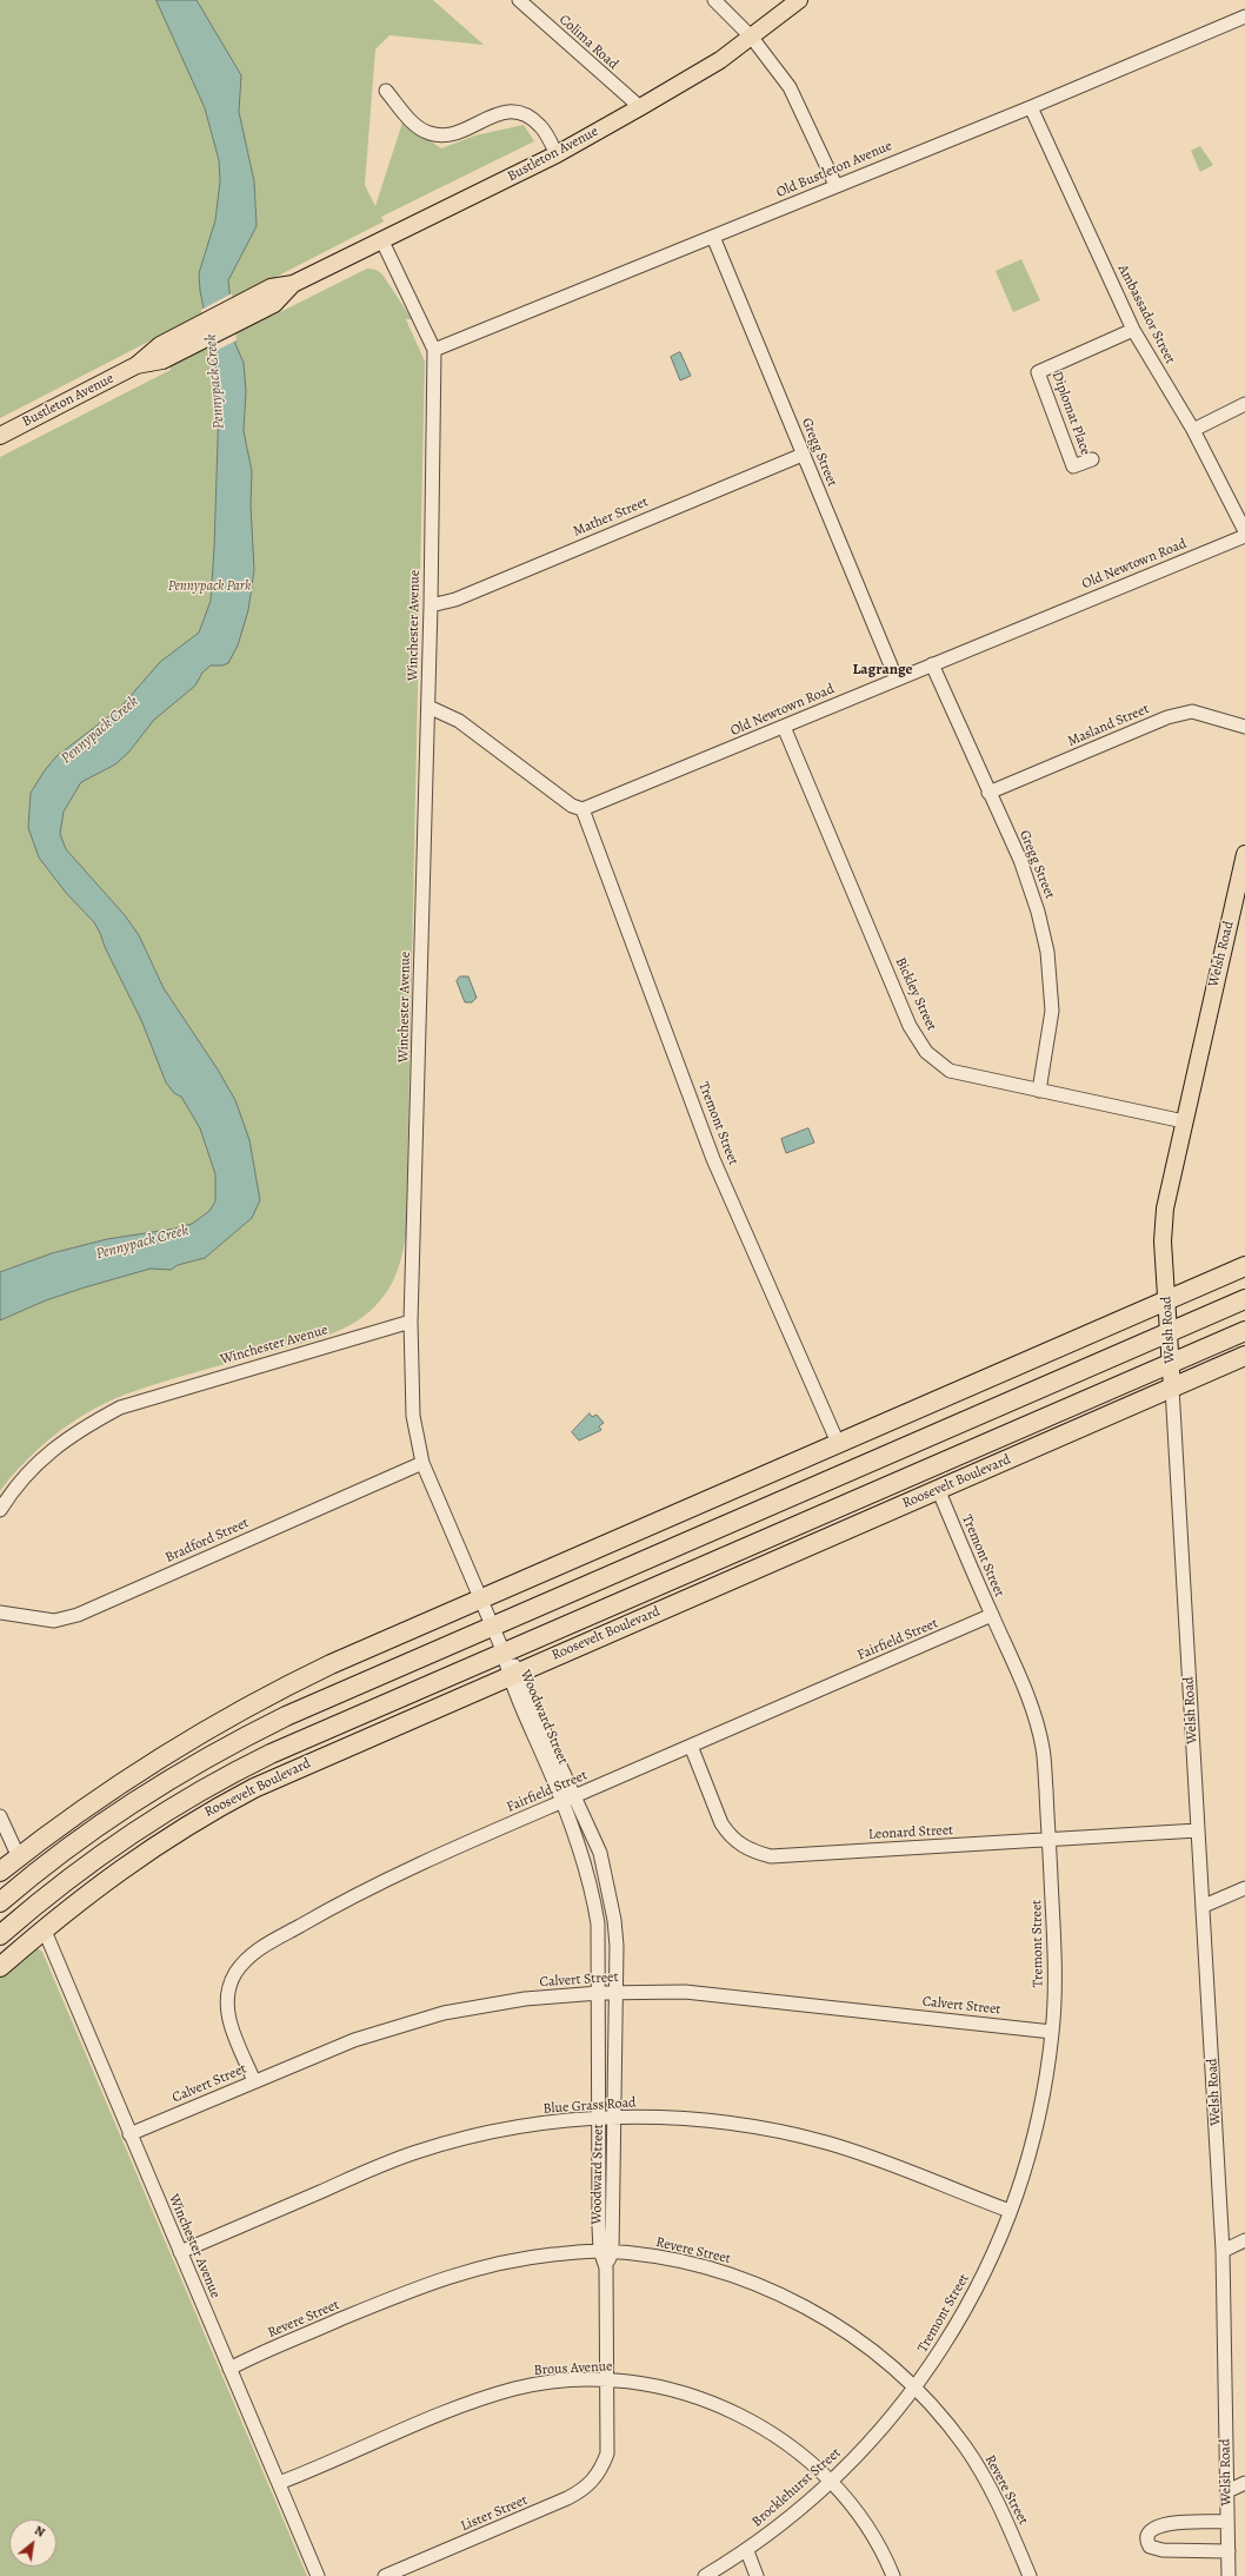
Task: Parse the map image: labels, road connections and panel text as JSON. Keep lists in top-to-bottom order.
{
  "streets": {
    "highway": ["Roosevelt Boulevard"],
    "main road": ["Bustleton Avenue", "Welsh Road"],
    "street": [
      "Colima Road",
      "Old Bustleton Avenue",
      "Ambassador Street",
      "Diplomat Place",
      "Gregg Street",
      "Mather Street",
      "Old Newtown Road",
      "Winchester Avenue",
      "Masland Street",
      "Bickley Street",
      "Tremont Street",
      "Bradford Street",
      "Fairfield Street",
      "Woodward Street",
      "Leonard Street",
      "Calvert Street",
      "Blue Grass Road",
      "Revere Street",
      "Brous Avenue",
      "Brocklehurst Street",
      "Lister Street"
    ]
  },
  "crossings": [
    ["Colima Road", "Bustleton Avenue"],
    ["Bustleton Avenue", "Winchester Avenue"],
    ["Old Bustleton Avenue", "Ambassador Street"],
    ["Old Bustleton Avenue", "Gregg Street"],
    ["Old Bustleton Avenue", "Winchester Avenue"],
    ["Ambassador Street", "Diplomat Place"],
    ["Gregg Street", "Mather Street"],
    ["Gregg Street", "Old Newtown Road"],
    ["Gregg Street", "Masland Street"],
    ["Gregg Street", "Bickley Street"],
    ["Mather Street", "Winchester Avenue"],
    ["Old Newtown Road", "Bickley Street"],
    ["Old Newtown Road", "Tremont Street"],
    ["Winchester Avenue", "Roosevelt Boulevard"],
    ["Winchester Avenue", "Woodward Street"],
    ["Winchester Avenue", "Calvert Street"],
    ["Winchester Avenue", "Blue Grass Road"],
    ["Winchester Avenue", "Revere Street"],
    ["Winchester Avenue", "Brous Avenue"],
    ["Welsh Road", "Bickley Street"],
    ["Welsh Road", "Roosevelt Boulevard"],
    ["Welsh Road", "Leonard Street"],
    ["Tremont Street", "Roosevelt Boulevard"],
    ["Tremont Street", "Fairfield Street"],
    ["Tremont Street", "Leonard Street"],
    ["Tremont Street", "Calvert Street"],
    ["Tremont Street", "Blue Grass Road"],
    ["Tremont Street", "Revere Street"],
    ["Tremont Street", "Brocklehurst Street"],
    ["Roosevelt Boulevard", "Woodward Street"],
    ["Bradford Street", "Woodward Street"],
    ["Fairfield Street", "Woodward Street"],
    ["Fairfield Street", "Leonard Street"],
    ["Fairfield Street", "Calvert Street"],
    ["Woodward Street", "Calvert Street"],
    ["Woodward Street", "Blue Grass Road"],
    ["Woodward Street", "Revere Street"],
    ["Woodward Street", "Brous Avenue"],
    ["Woodward Street", "Lister Street"],
    ["Revere Street", "Brocklehurst Street"],
    ["Brous Avenue", "Brocklehurst Street"]
  ],
  "districts": ["Lagrange"],
  "water": ["Pennypack Creek"],
  "parks": ["Pennypack Park"],
  "north": "top right"
}
